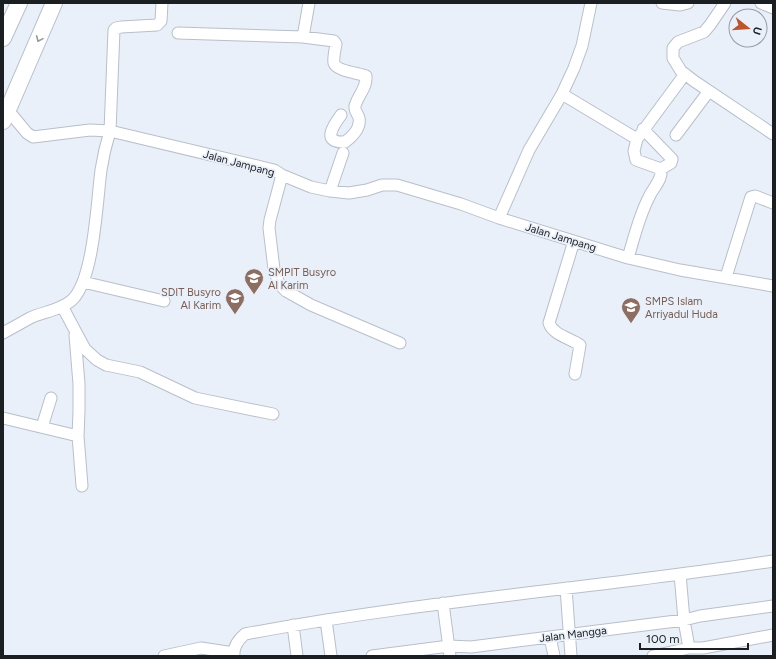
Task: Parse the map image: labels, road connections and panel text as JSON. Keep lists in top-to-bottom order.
{
  "streets": {
    "street": ["Jalan Jampang", "Jalan Mangga"]
  },
  "places": {
    "school or university": ["SMPIT Busyro Al Karim", "SDIT Busyro Al Karim", "SMPS Islam Arriyadul Huda"]
  },
  "scale_bar": "100 m",
  "north": "right"
}
